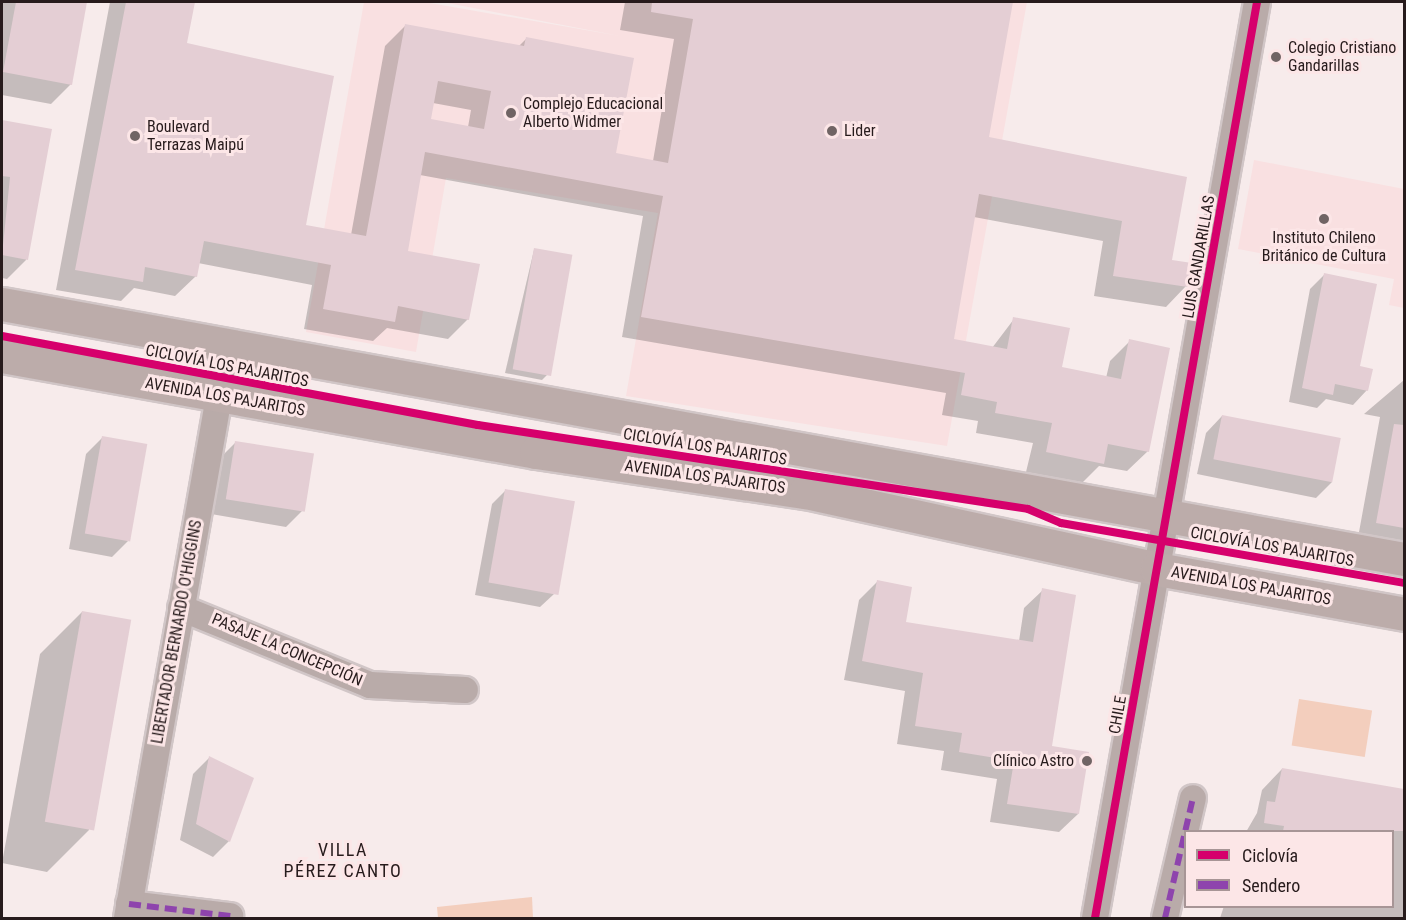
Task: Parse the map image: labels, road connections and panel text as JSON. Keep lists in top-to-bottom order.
{
  "streets": {
    "main road": ["AVENIDA LOS PAJARITOS"],
    "street": [
      "LUIS GANDARILLAS",
      "LIBERTADOR BERNARDO O'HIGGINS",
      "PASAJE LA CONCEPCIÓN",
      "CHILE"
    ],
    "cycle path": ["CICLOVÍA LOS PAJARITOS"]
  },
  "crossings": [
    ["LUIS GANDARILLAS", "CHILE"],
    ["AVENIDA LOS PAJARITOS", "LIBERTADOR BERNARDO O'HIGGINS"],
    ["AVENIDA LOS PAJARITOS", "CHILE"],
    ["LIBERTADOR BERNARDO O'HIGGINS", "PASAJE LA CONCEPCIÓN"]
  ],
  "districts": ["VILLA PÉREZ CANTO"],
  "places": [
    "Colegio Cristiano Gandarillas",
    "Complejo Educacional Alberto Widmer",
    "Lider",
    "Boulevard Terrazas Maipú",
    "Instituto Chileno Británico de Cultura",
    "Clínico Astro"
  ],
  "legend": ["Ciclovía", "Sendero"]
}
